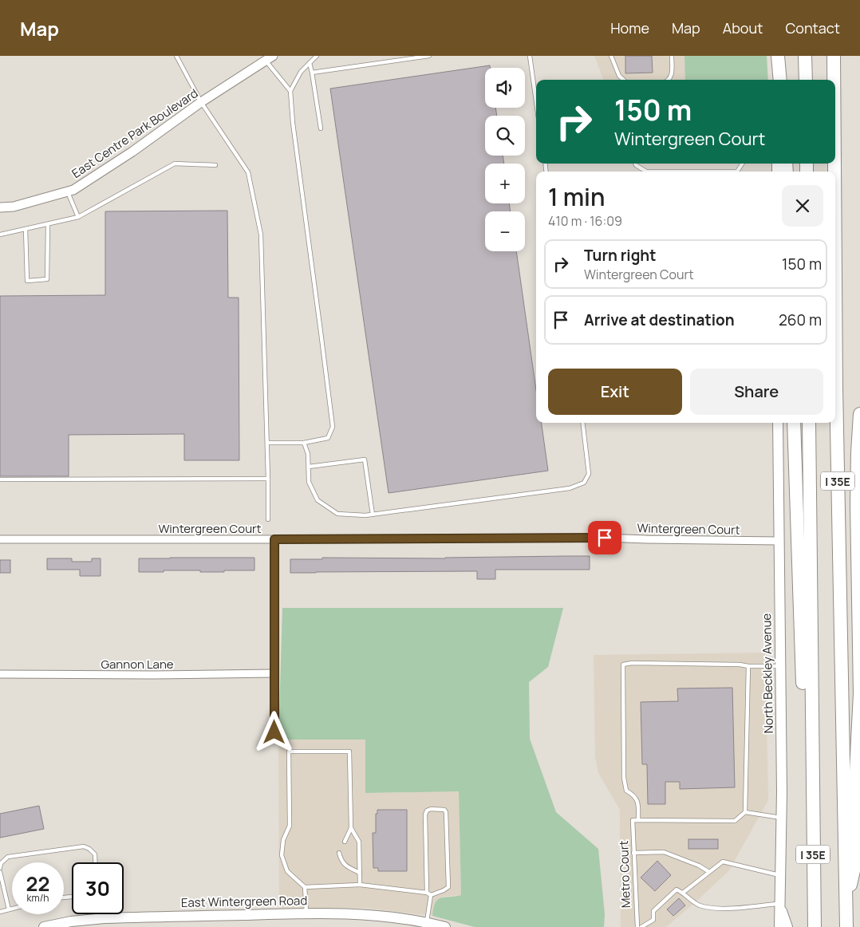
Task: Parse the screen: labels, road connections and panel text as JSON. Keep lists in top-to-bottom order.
{
  "streets": {
    "highway": ["I 35E"],
    "main road": ["North Beckley Avenue", "East Wintergreen Road"],
    "street": ["East Centre Park Boulevard", "Wintergreen Court", "Gannon Lane"],
    "lane": ["Metro Court"]
  },
  "crossings": [
    ["Wintergreen Court", "North Beckley Avenue"]
  ],
  "page": {
    "header": "Map",
    "nav": [
      "Home",
      "Map",
      "About",
      "Contact"
    ],
    "map_buttons": ["+", "−"],
    "turn": ["150 m", "Wintergreen Court"],
    "heading": ["1 min", "410 m · 16:09"],
    "list": [
      {
        "name": "Turn right",
        "note": "Wintergreen Court",
        "value": "150 m"
      },
      {
        "name": "Arrive at destination",
        "value": "260 m"
      }
    ],
    "buttons": ["Exit", "Share"],
    "speed": "22 km/h",
    "limit": "30"
  }
}
